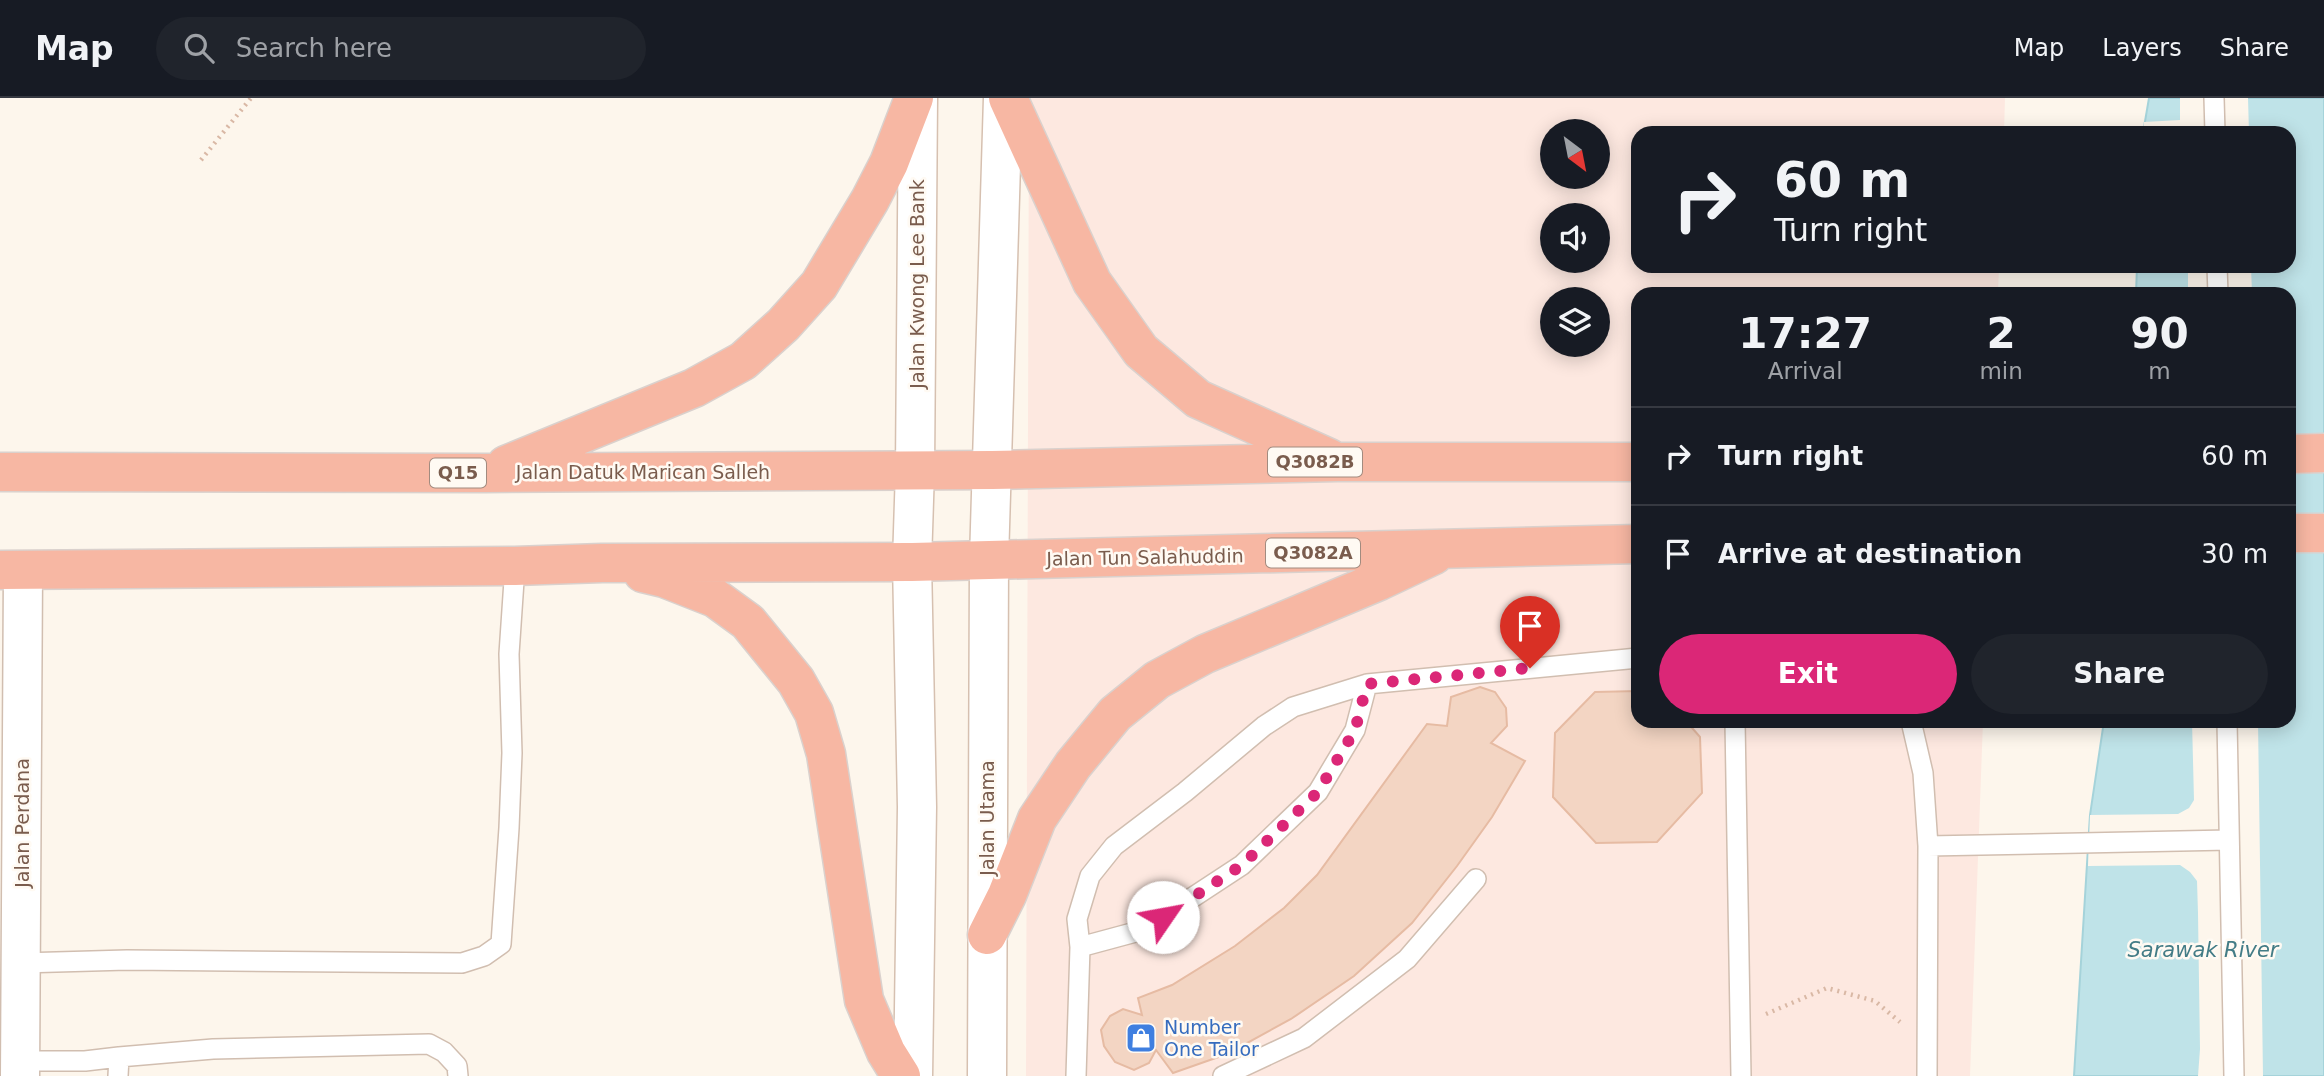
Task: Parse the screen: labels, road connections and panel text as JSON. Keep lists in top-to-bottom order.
{
  "streets": {
    "highway": [
      "Q3082B",
      "Jalan Datuk Marican Salleh",
      "Q15",
      "Q3082A",
      "Jalan Tun Salahuddin"
    ],
    "main road": ["Jalan Kwong Lee Bank", "Jalan Utama", "Jalan Perdana"]
  },
  "crossings": [
    ["Jalan Kwong Lee Bank", "Jalan Datuk Marican Salleh"],
    ["Q3082B", "Jalan Datuk Marican Salleh"],
    ["Q3082B", "Jalan Utama"],
    ["Jalan Datuk Marican Salleh", "Jalan Utama"],
    ["Jalan Tun Salahuddin", "Jalan Utama"]
  ],
  "water": ["Sarawak River"],
  "places": {
    "shop": ["Number One Tailor"]
  },
  "north": "bottom right",
  "page": {
    "header": "Map",
    "search": "Search here",
    "nav": ["Map", "Layers", "Share"],
    "turn": ["60 m", "Turn right"],
    "eta": [
      "17:27",
      "Arrival",
      "2",
      "min",
      "90",
      "m"
    ],
    "list": [
      {
        "name": "Turn right",
        "value": "60 m"
      },
      {
        "name": "Arrive at destination",
        "value": "30 m"
      }
    ],
    "buttons": ["Exit", "Share"]
  }
}
